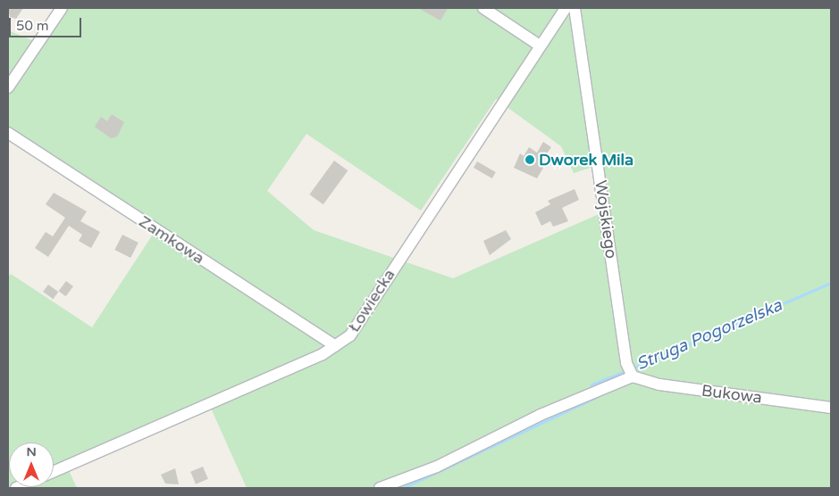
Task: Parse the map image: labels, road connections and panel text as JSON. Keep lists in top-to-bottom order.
{
  "streets": {
    "street": [
      "Wojskiego",
      "Zamkowa",
      "Łowiecka",
      "Bukowa"
    ]
  },
  "crossings": [
    ["Wojskiego", "Bukowa"],
    ["Zamkowa", "Łowiecka"]
  ],
  "water": ["Struga Pogorzelska"],
  "places": ["Dworek Mila"],
  "scale_bar": "50 m",
  "north": "top"
}
